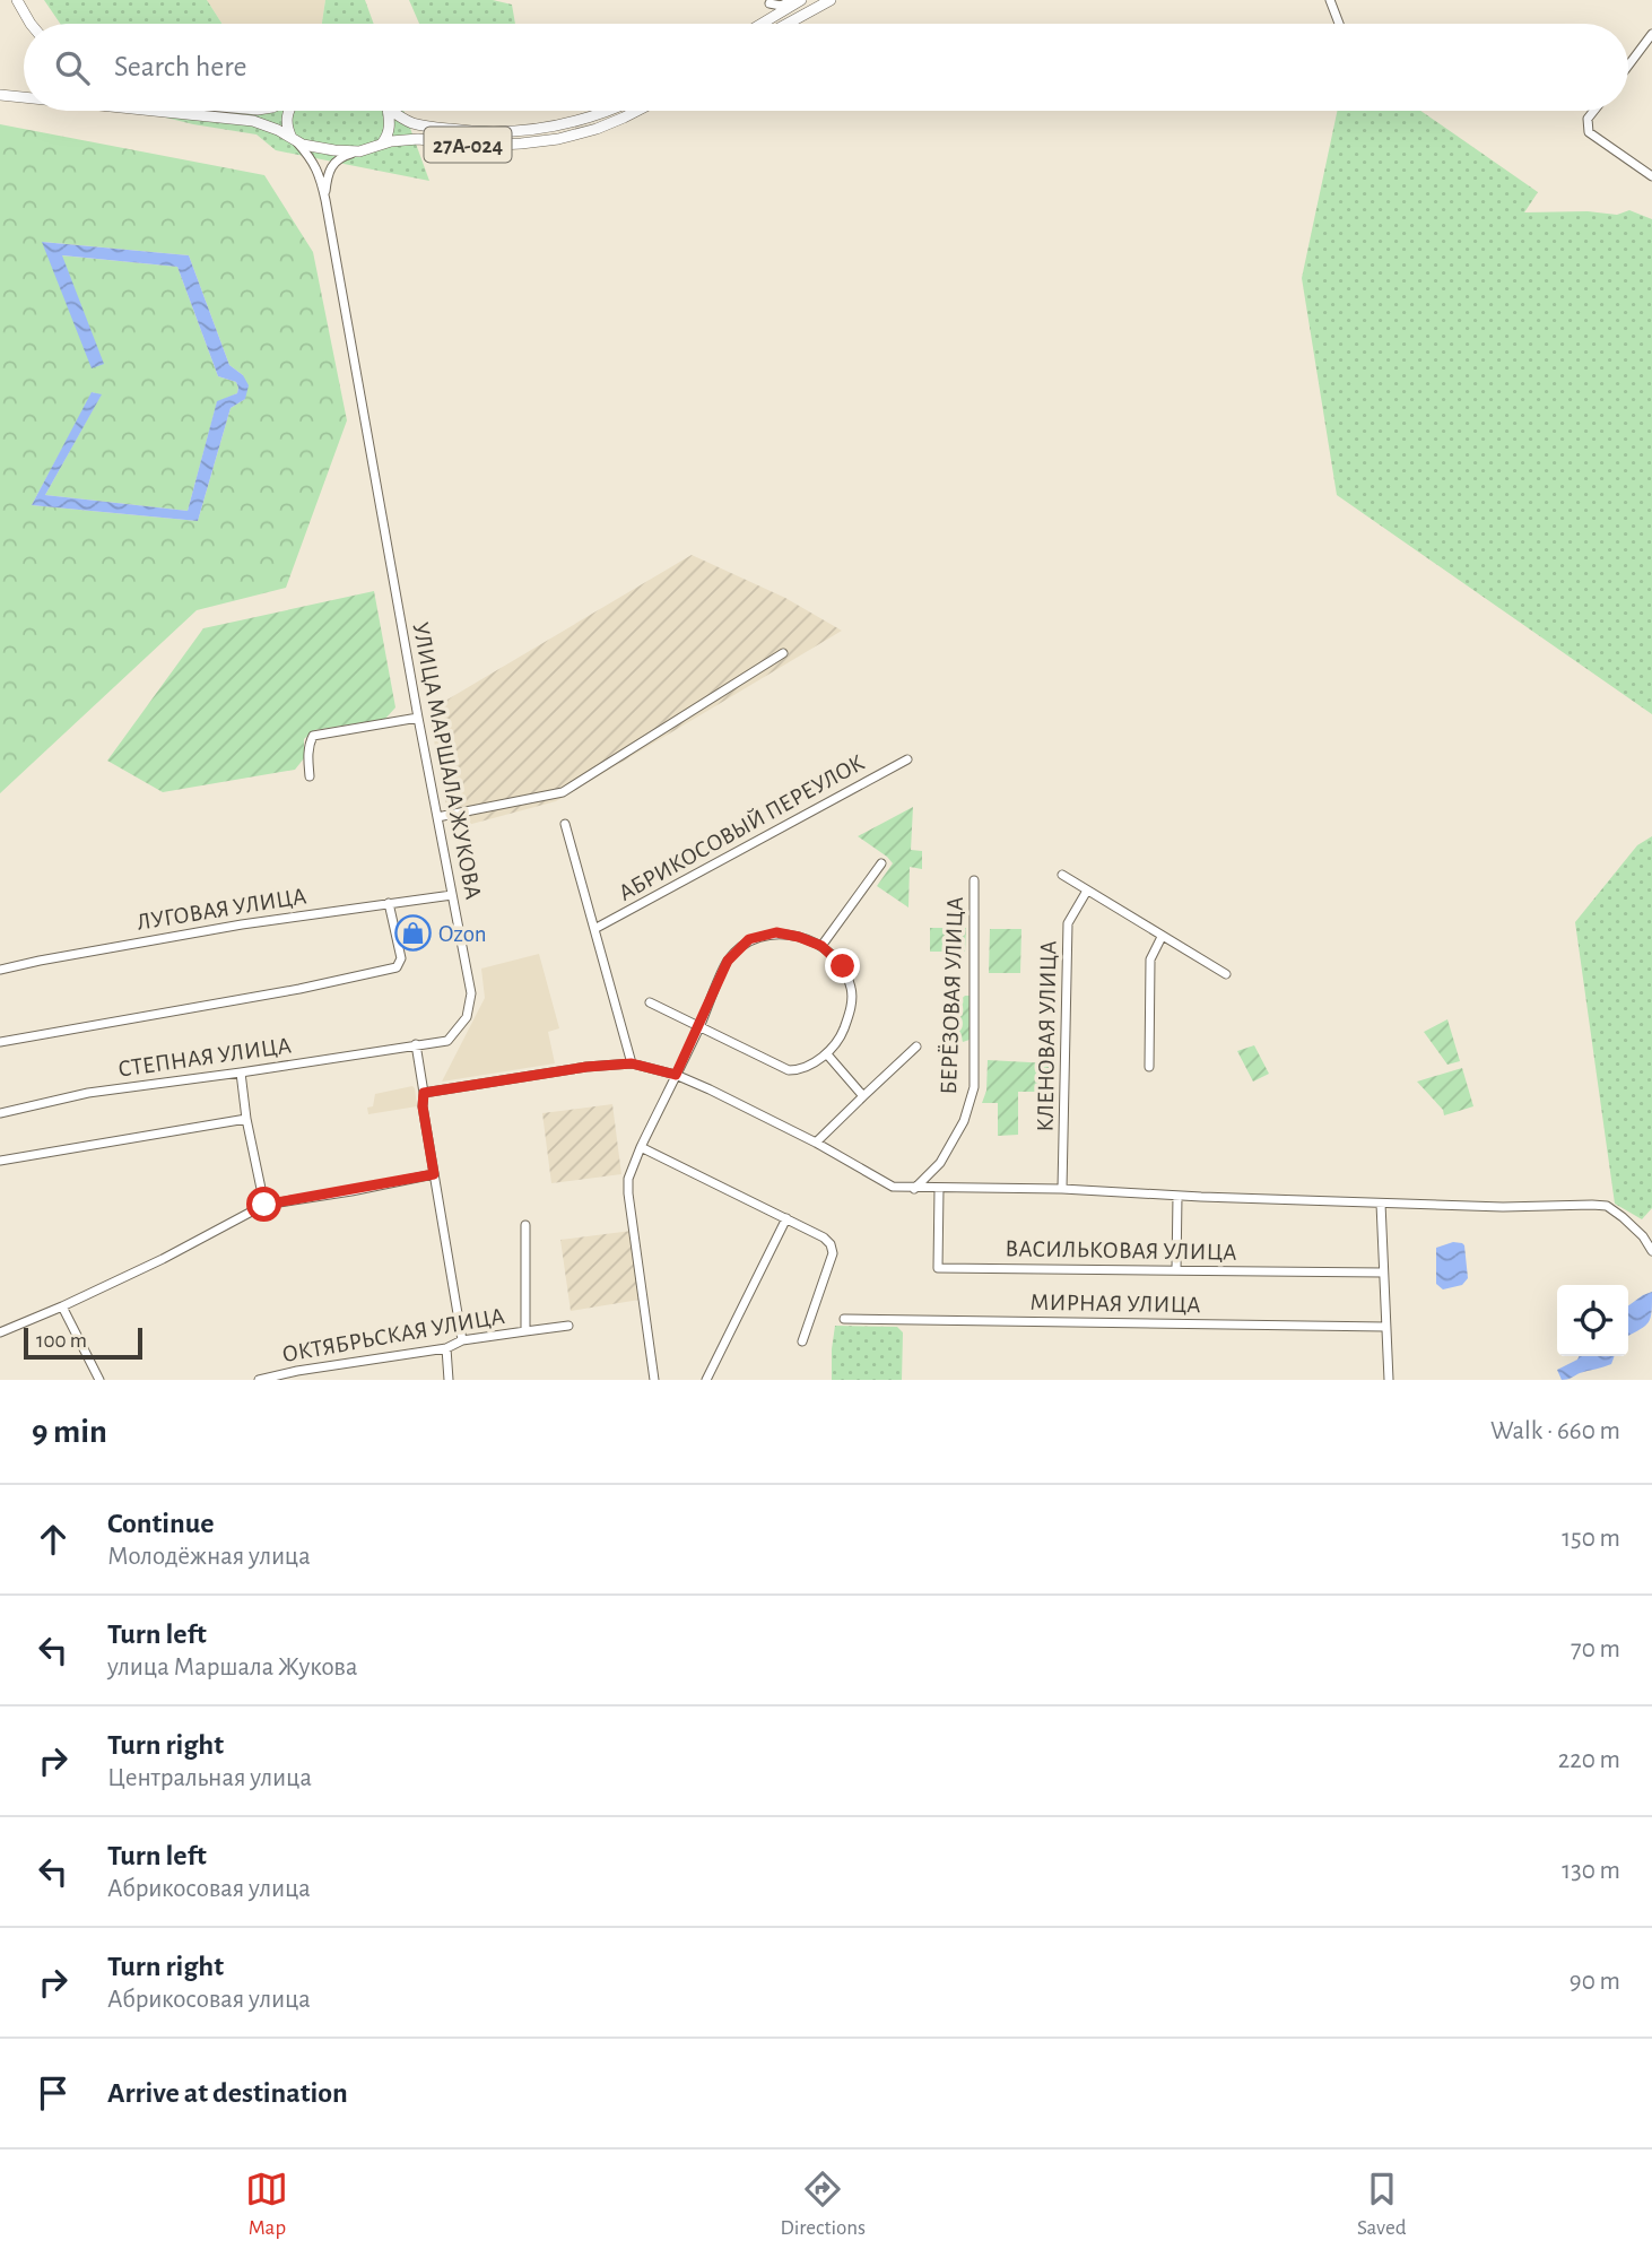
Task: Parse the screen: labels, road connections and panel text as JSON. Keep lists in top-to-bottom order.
{
  "streets": {
    "main road": ["27А-024"],
    "street": [
      "УЛИЦА МАРШАЛА ЖУКОВА",
      "АБРИКОСОВЫЙ ПЕРЕУЛОК",
      "ЛУГОВАЯ УЛИЦА",
      "БЕРЁЗОВАЯ УЛИЦА",
      "КЛЕНОВАЯ УЛИЦА",
      "СТЕПНАЯ УЛИЦА",
      "ВАСИЛЬКОВАЯ УЛИЦА",
      "МИРНАЯ УЛИЦА",
      "ОКТЯБРЬСКАЯ УЛИЦА"
    ]
  },
  "crossings": [
    ["27А-024", "УЛИЦА МАРШАЛА ЖУКОВА"],
    ["УЛИЦА МАРШАЛА ЖУКОВА", "ЛУГОВАЯ УЛИЦА"],
    ["УЛИЦА МАРШАЛА ЖУКОВА", "СТЕПНАЯ УЛИЦА"]
  ],
  "places": {
    "shop": ["Ozon"]
  },
  "scale_bar": "100 m",
  "page": {
    "search": "Search here",
    "scale": "100 m",
    "heading": ["9 min", "Walk · 660 m"],
    "list": [
      ["Continue", "Молодёжная улица", "150 m"],
      ["Turn left", "улица Маршала Жукова", "70 m"],
      ["Turn right", "Центральная улица", "220 m"],
      ["Turn left", "Абрикосовая улица", "130 m"],
      ["Turn right", "Абрикосовая улица", "90 m"],
      "Arrive at destination"
    ],
    "nav": ["Map", "Directions", "Saved"]
  }
}
